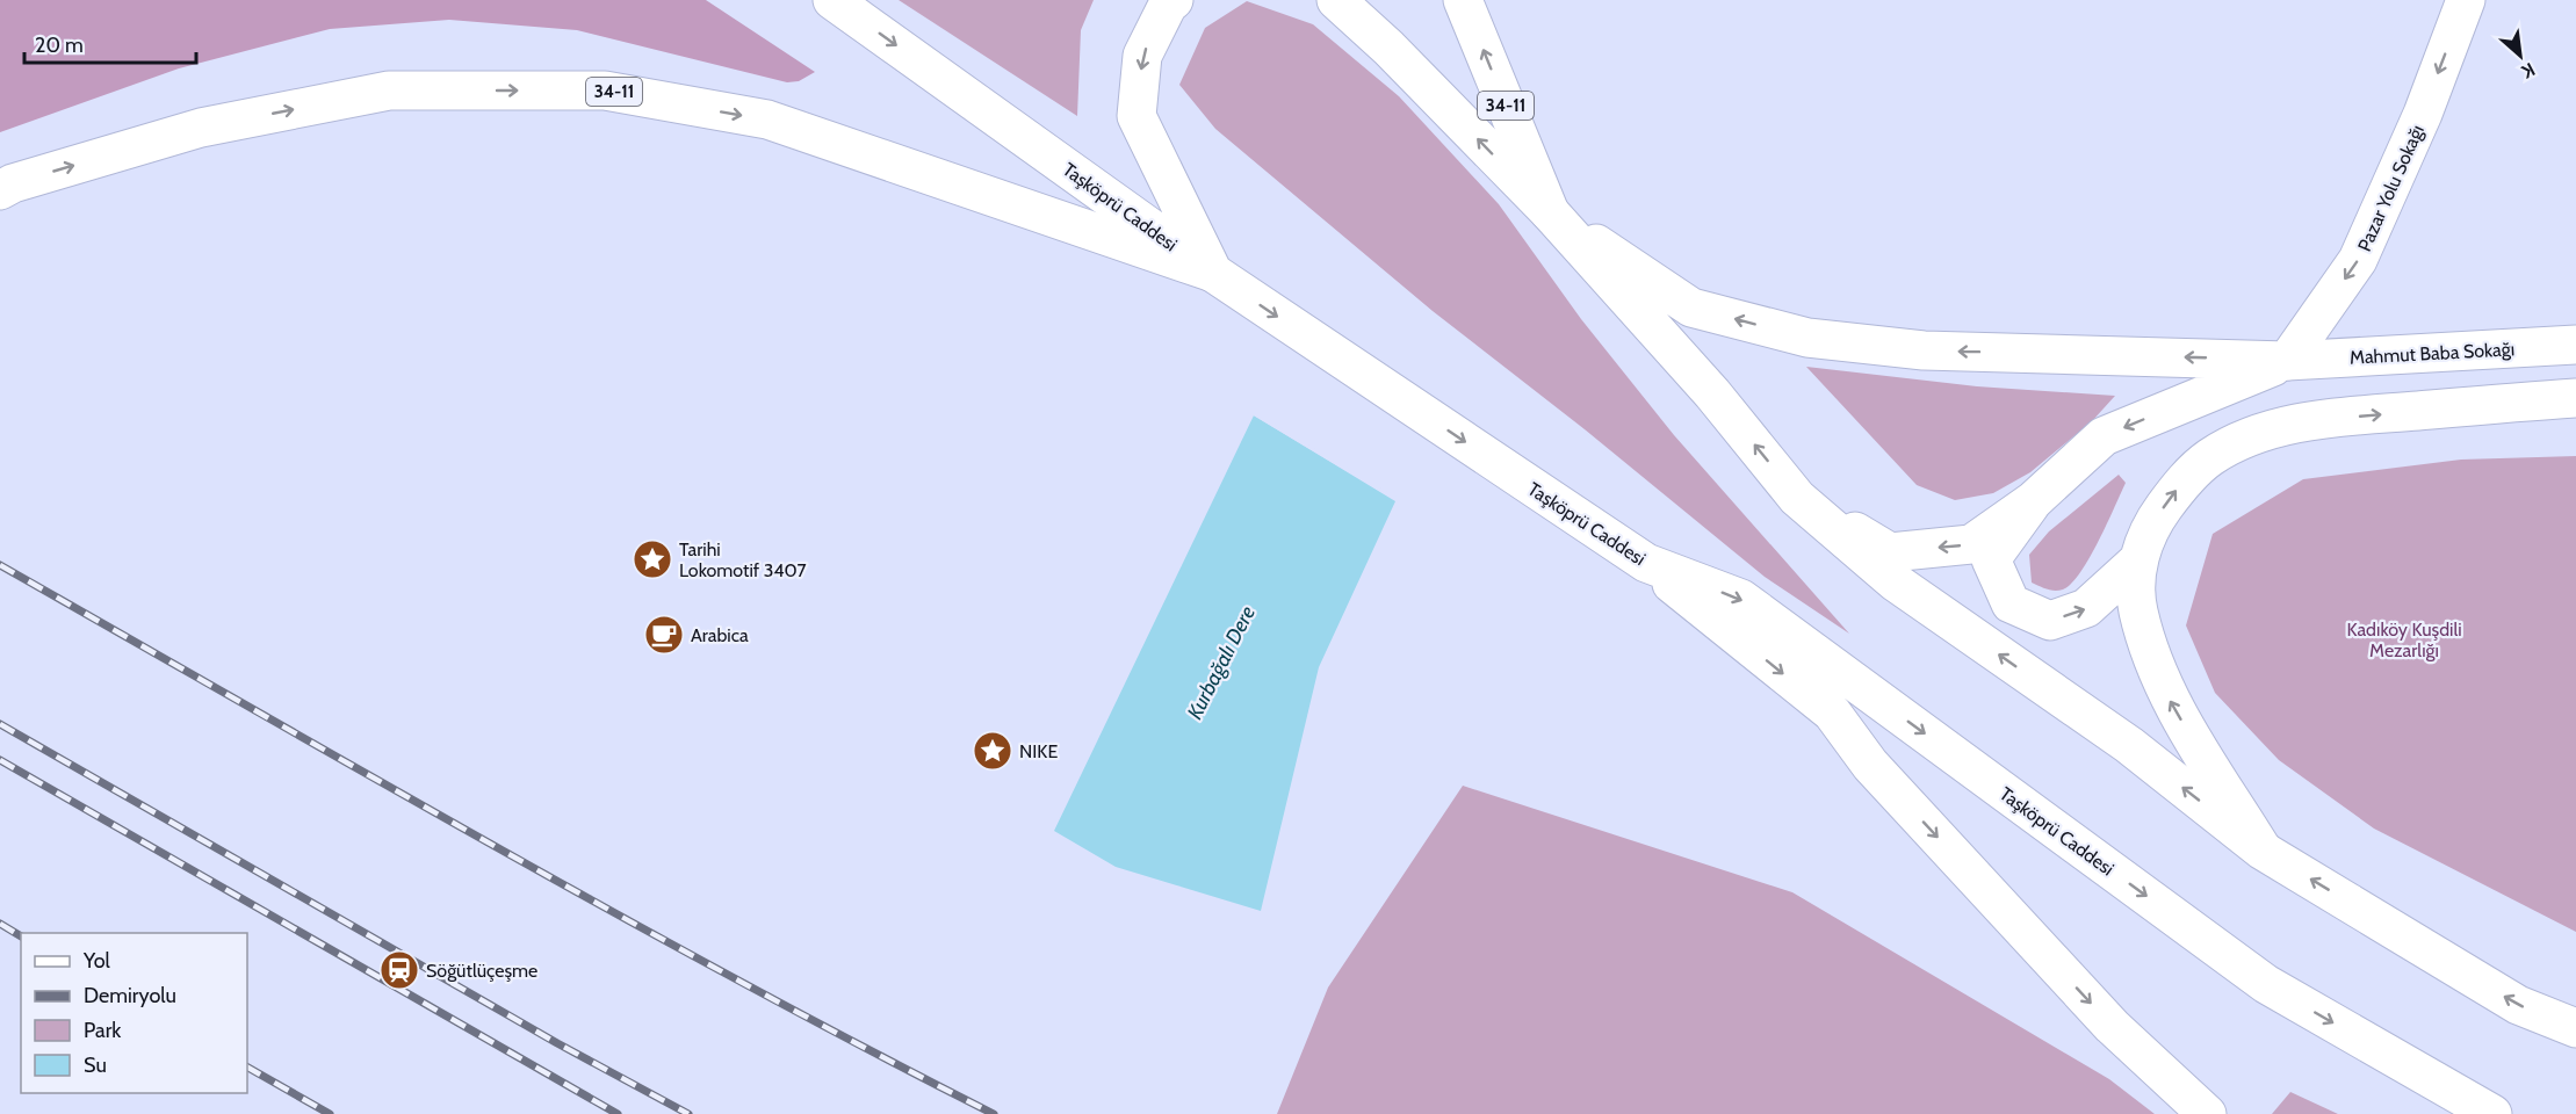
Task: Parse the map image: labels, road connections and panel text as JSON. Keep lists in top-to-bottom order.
{
  "streets": {
    "main road": [
      "34-11",
      "Pazar Yolu Sokağı",
      "Taşköprü Caddesi",
      "Mahmut Baba Sokağı"
    ]
  },
  "crossings": [
    ["34-11", "Taşköprü Caddesi"],
    ["Pazar Yolu Sokağı", "Mahmut Baba Sokağı"]
  ],
  "one_way": ["Pazar Yolu Sokağı"],
  "water": ["Kurbağalı Dere"],
  "parks": ["Kadıköy Kuşdili Mezarlığı"],
  "places": {
    "place": ["Tarihi Lokomotif 3407", "NIKE"],
    "cafe": ["Arabica"],
    "station": ["Söğütlüçeşme"]
  },
  "legend": [
    "Yol",
    "Demiryolu",
    "Park",
    "Su"
  ],
  "scale_bar": "20 m",
  "north": "bottom right"
}
